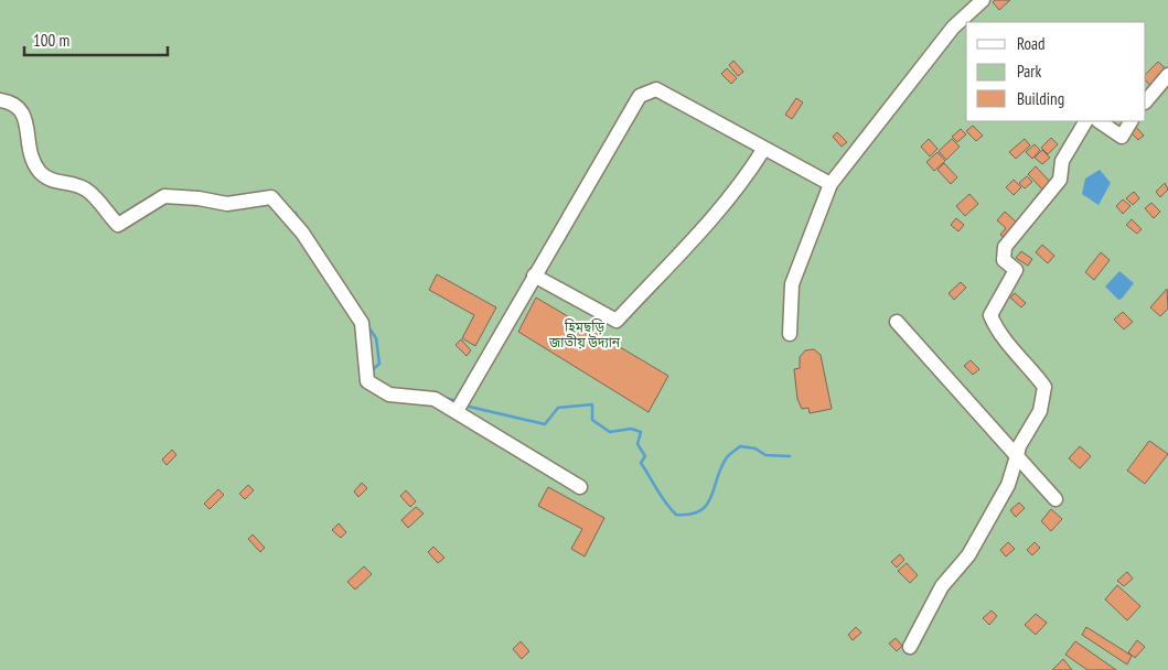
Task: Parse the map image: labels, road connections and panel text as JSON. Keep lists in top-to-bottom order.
{
  "parks": ["হিমছড়ি জাতীয় উদ্যান"],
  "legend": ["Road", "Park", "Building"],
  "scale_bar": "100 m"
}
